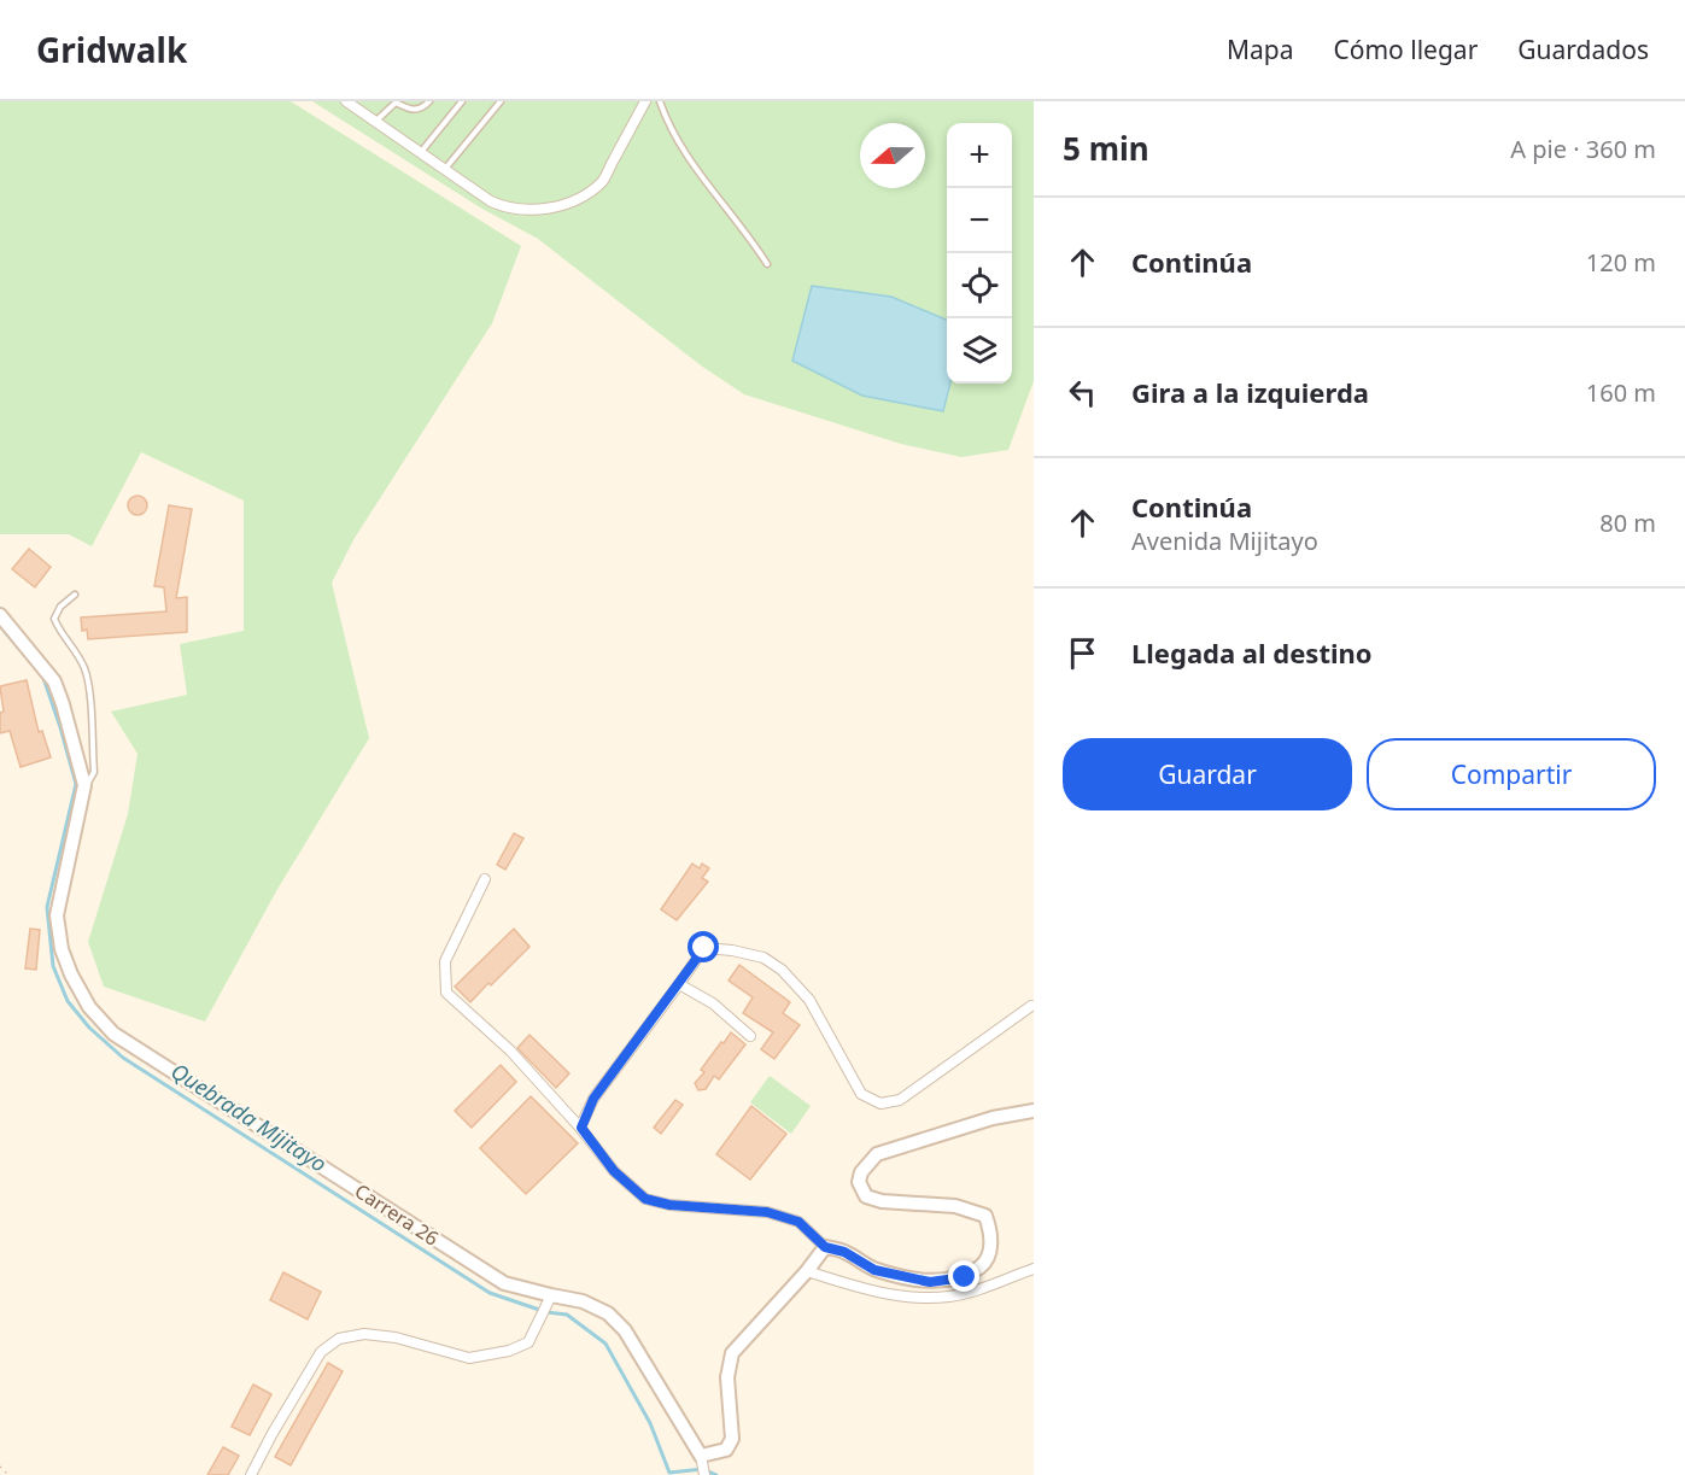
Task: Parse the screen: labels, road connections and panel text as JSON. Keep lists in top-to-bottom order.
{
  "streets": {
    "street": ["Carrera 26"]
  },
  "water": ["Quebrada Mijitayo"],
  "north": "left",
  "page": {
    "header": "Gridwalk",
    "nav": ["Mapa", "Cómo llegar", "Guardados"],
    "heading": ["5 min", "A pie · 360 m"],
    "map_buttons": ["+", "−"],
    "list": [
      ["Continúa", "120 m"],
      ["Gira a la izquierda", "160 m"],
      ["Continúa", "Avenida Mijitayo", "80 m"],
      "Llegada al destino"
    ],
    "buttons": ["Guardar", "Compartir"]
  }
}
